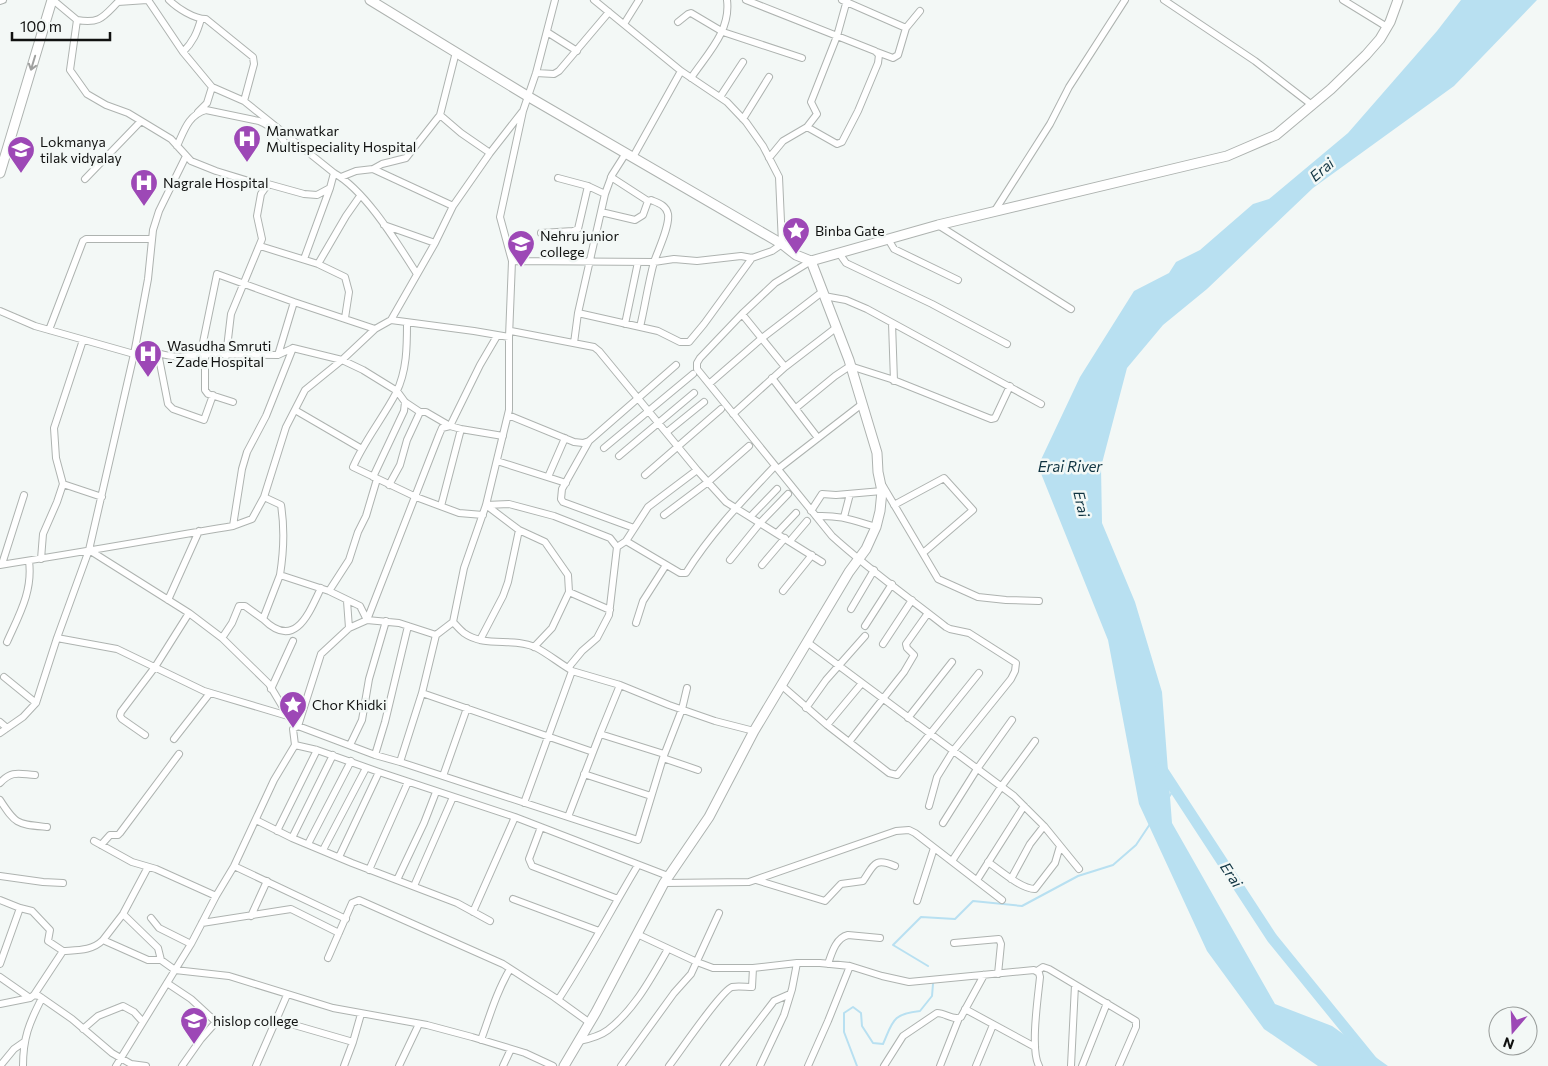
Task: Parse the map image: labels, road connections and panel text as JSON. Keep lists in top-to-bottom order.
{
  "water": ["Erai", "Erai River"],
  "places": {
    "hospital": ["Manwatkar Multispeciality Hospital", "Nagrale Hospital", "Wasudha Smruti - Zade Hospital"],
    "school or university": ["Lokmanya tilak vidyalay", "Nehru junior college", "hislop college"],
    "place": ["Binba Gate", "Chor Khidki"]
  },
  "scale_bar": "100 m",
  "north": "bottom"
}
